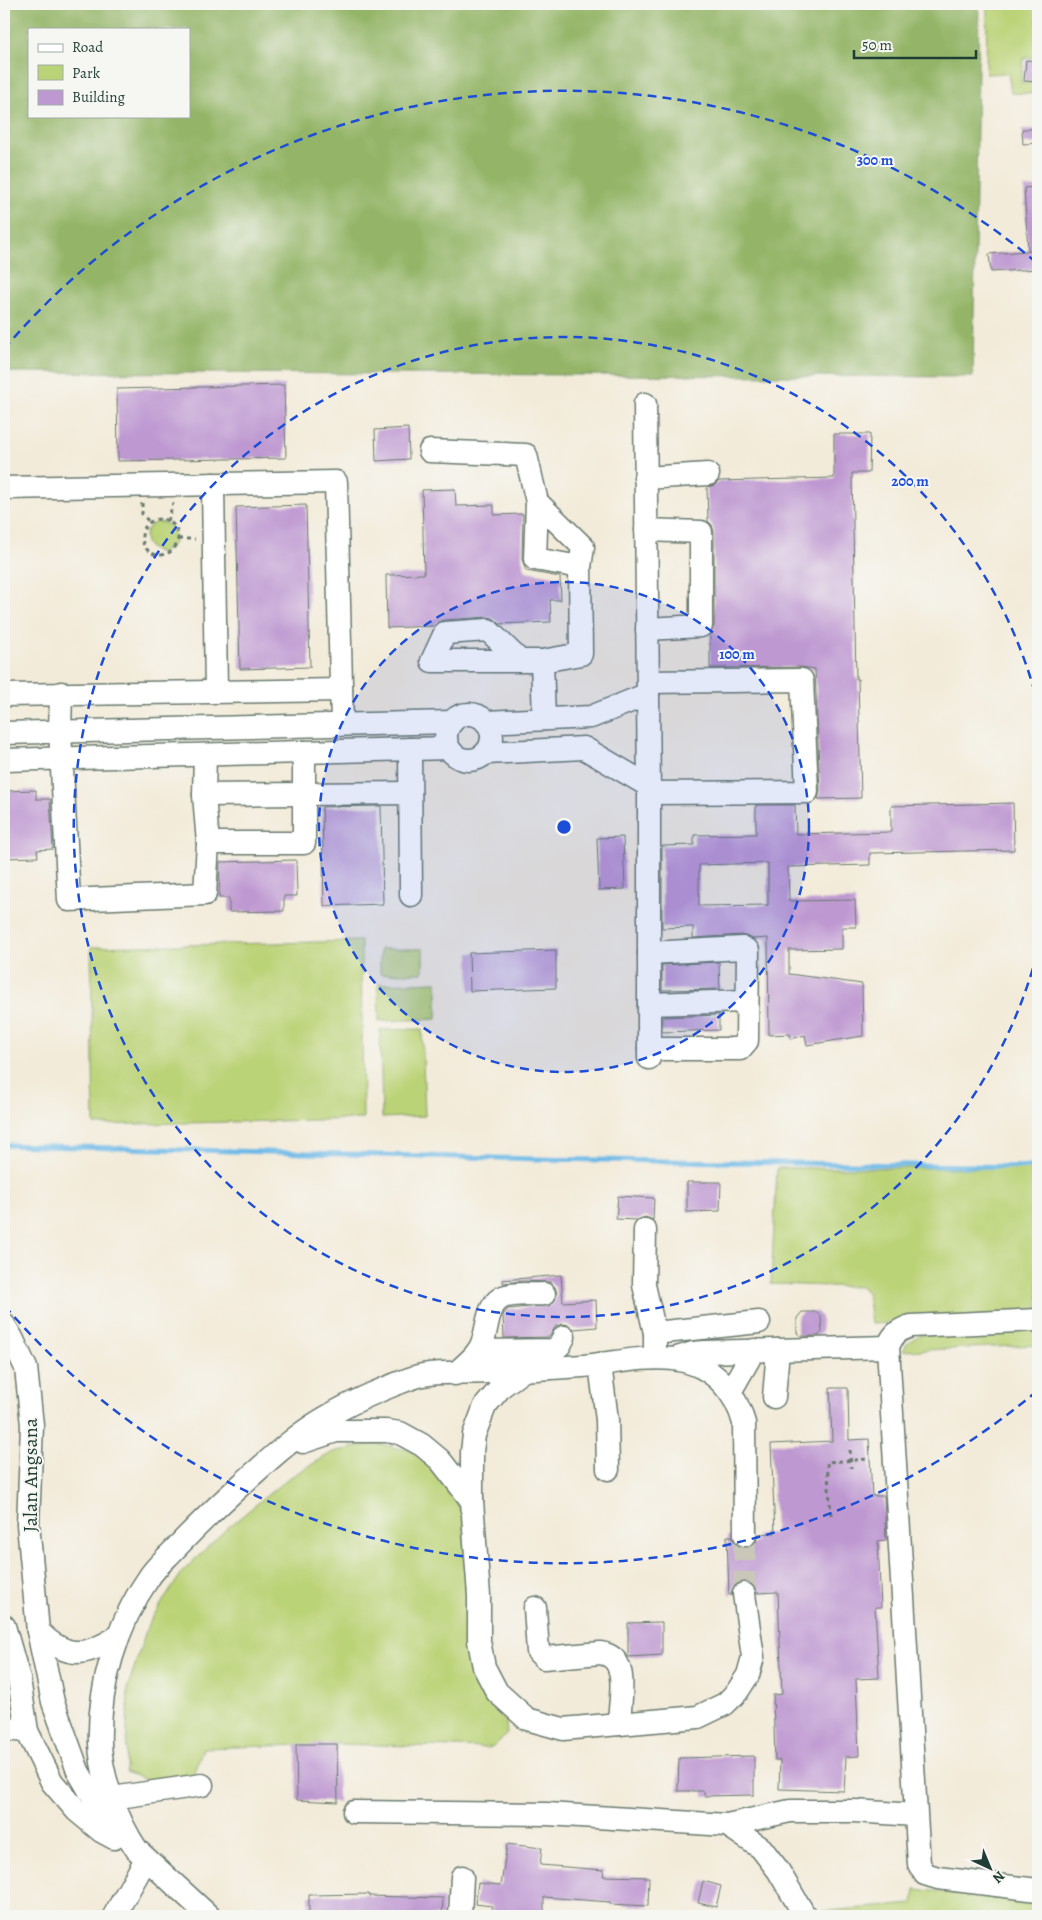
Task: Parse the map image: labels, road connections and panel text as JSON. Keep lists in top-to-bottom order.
{
  "streets": {
    "street": ["Jalan Angsana"]
  },
  "legend": ["Road", "Park", "Building"],
  "scale_bar": "50 m",
  "north": "bottom right",
  "rings": ["300 m", "200 m", "100 m"]
}
